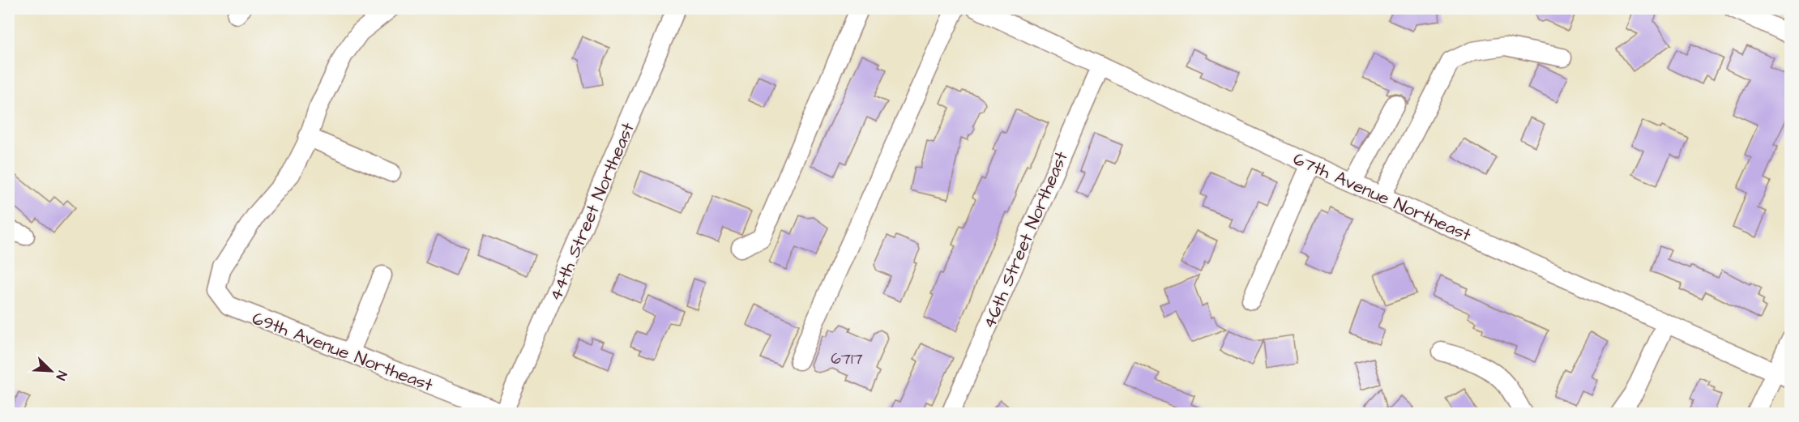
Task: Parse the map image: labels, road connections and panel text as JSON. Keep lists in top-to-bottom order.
{
  "streets": {
    "street": [
      "67th Avenue Northeast",
      "44th Street Northeast",
      "46th Street Northeast",
      "69th Avenue Northeast"
    ]
  },
  "crossings": [
    ["67th Avenue Northeast", "46th Street Northeast"],
    ["44th Street Northeast", "69th Avenue Northeast"]
  ],
  "house_numbers": ["6717"],
  "north": "bottom right"
}
